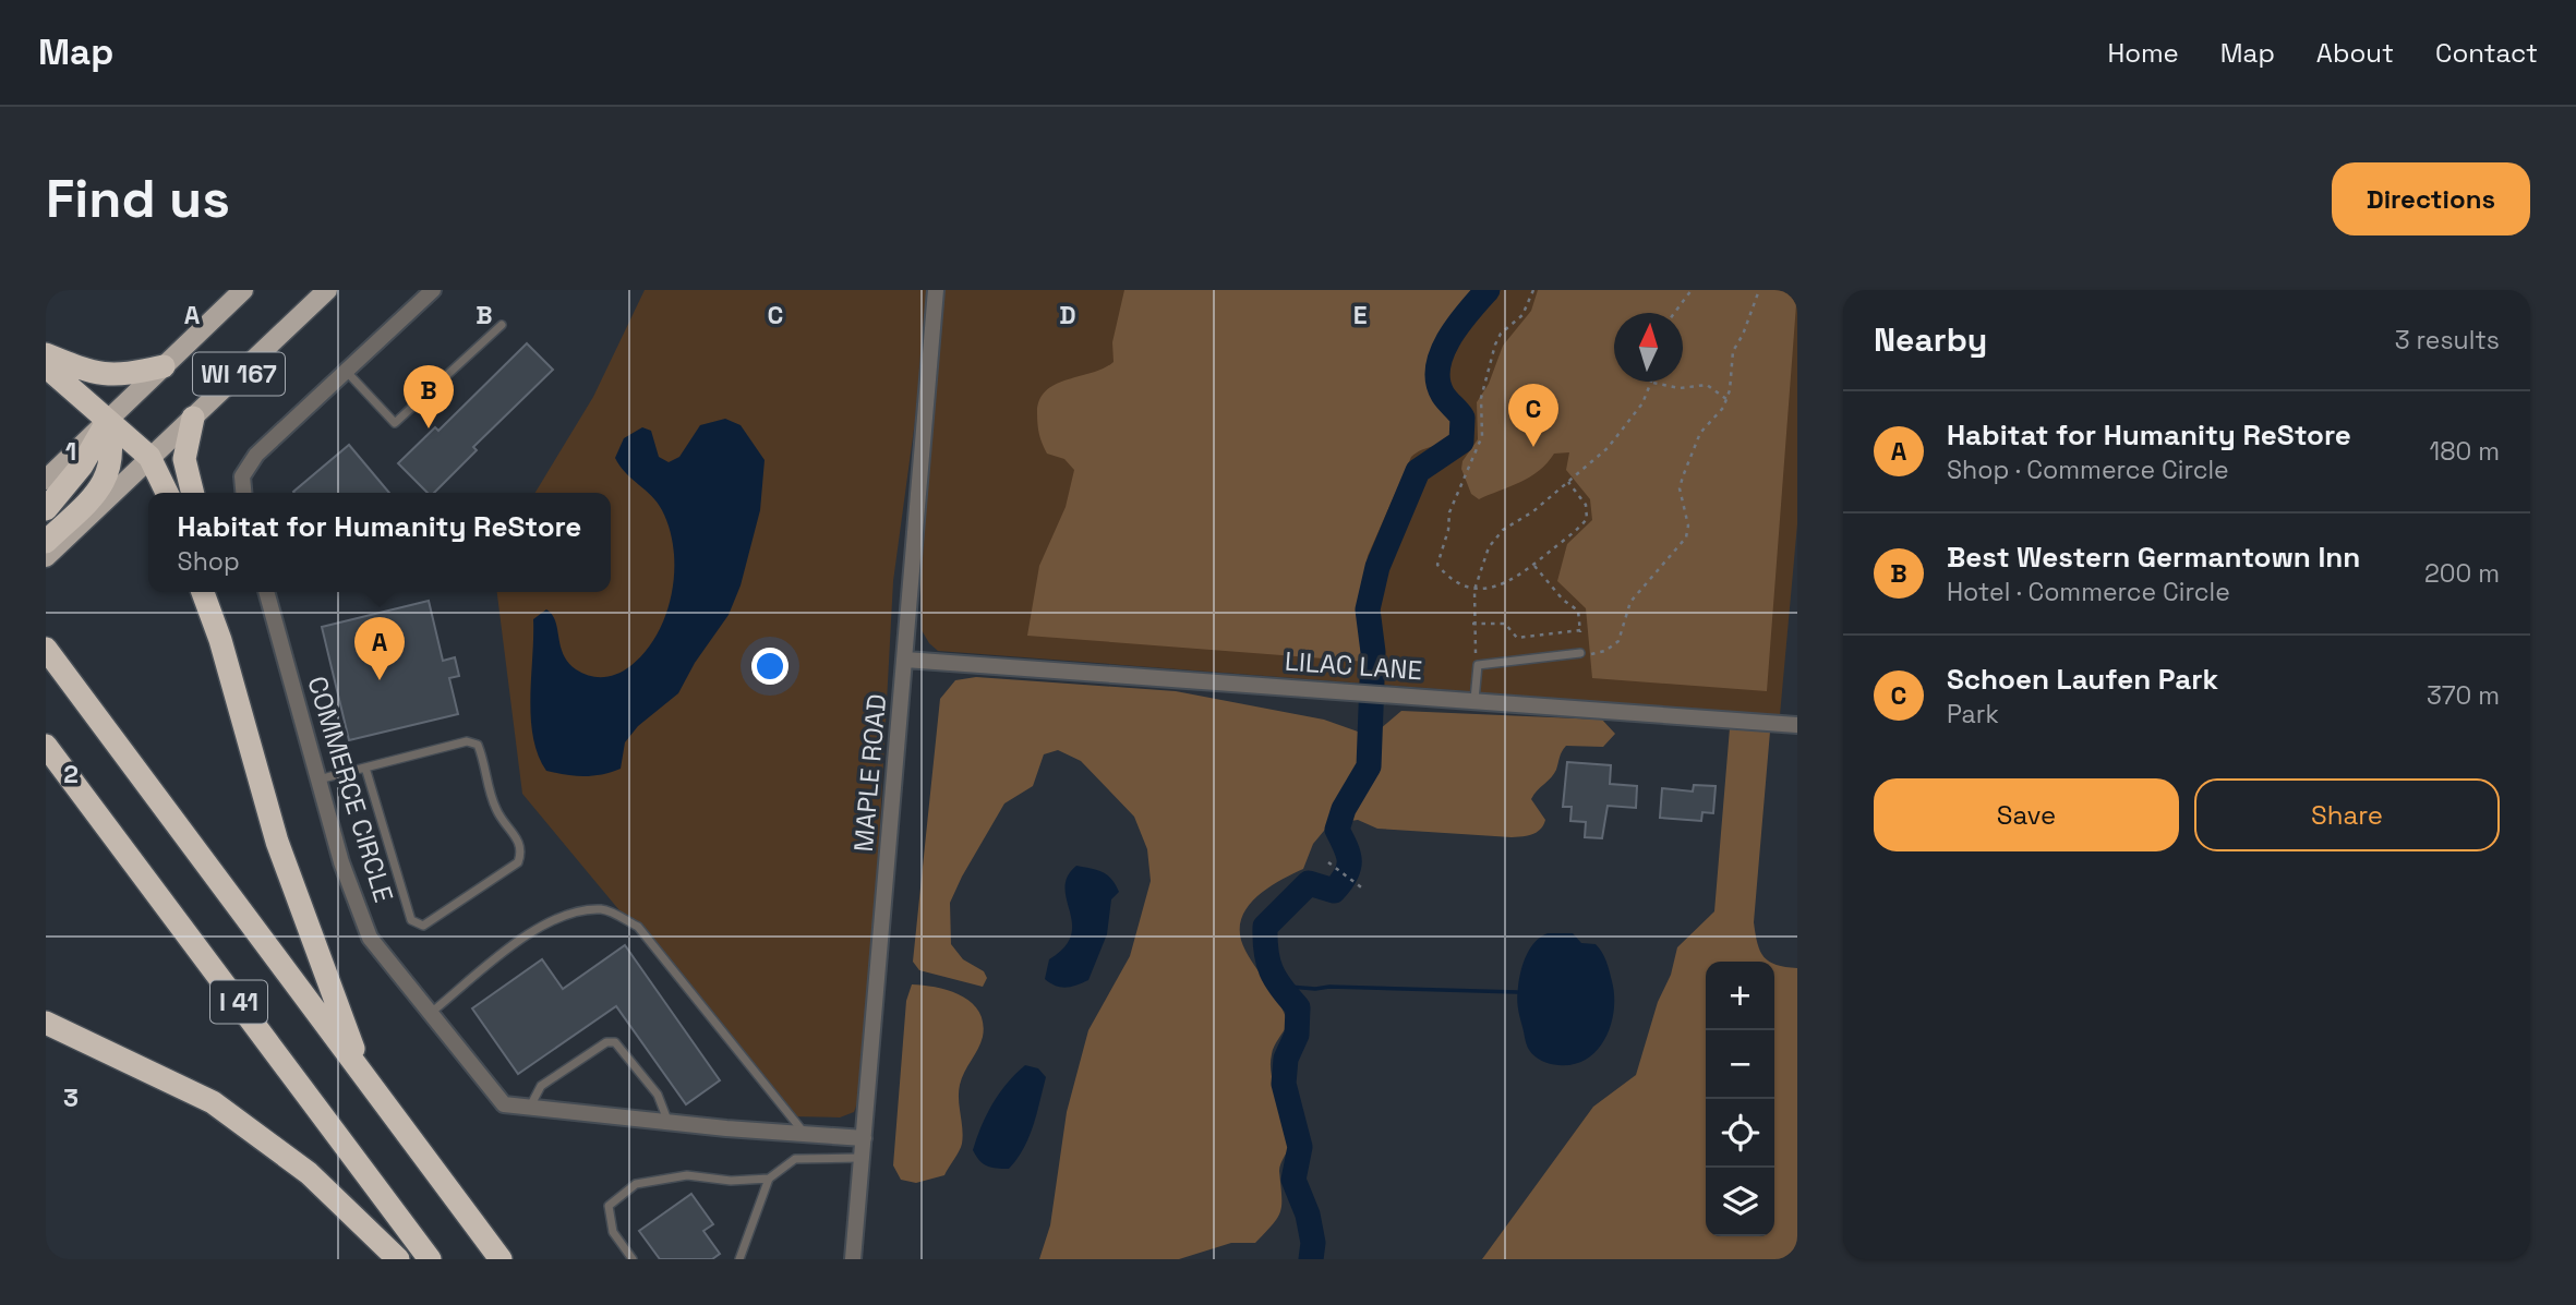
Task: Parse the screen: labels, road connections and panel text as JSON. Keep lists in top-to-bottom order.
{
  "streets": {
    "highway": ["WI 167", "I 41"],
    "street": ["LILAC LANE", "MAPLE ROAD", "COMMERCE CIRCLE"]
  },
  "crossings": [
    ["LILAC LANE", "MAPLE ROAD"],
    ["MAPLE ROAD", "COMMERCE CIRCLE"]
  ],
  "north": "top",
  "page": {
    "header": "Map",
    "nav": [
      "Home",
      "Map",
      "About",
      "Contact"
    ],
    "buttons": [
      "Directions",
      ["Save", "Share"]
    ],
    "title": "Find us",
    "heading": ["Nearby", "3 results"],
    "pins": ["B", "C", "A"],
    "list": [
      {
        "mark": "A",
        "name": "Habitat for Humanity ReStore",
        "note": "Shop · Commerce Circle",
        "value": "180 m"
      },
      {
        "mark": "B",
        "name": "Best Western Germantown Inn",
        "note": "Hotel · Commerce Circle",
        "value": "200 m"
      },
      {
        "mark": "C",
        "name": "Schoen Laufen Park",
        "note": "Park",
        "value": "370 m"
      }
    ],
    "popup": ["Habitat for Humanity ReStore", "Shop"],
    "map_buttons": ["+", "−"]
  },
  "grid": {
    "columns": [
      "A",
      "B",
      "C",
      "D",
      "E"
    ],
    "rows": ["1", "2", "3"]
  }
}
